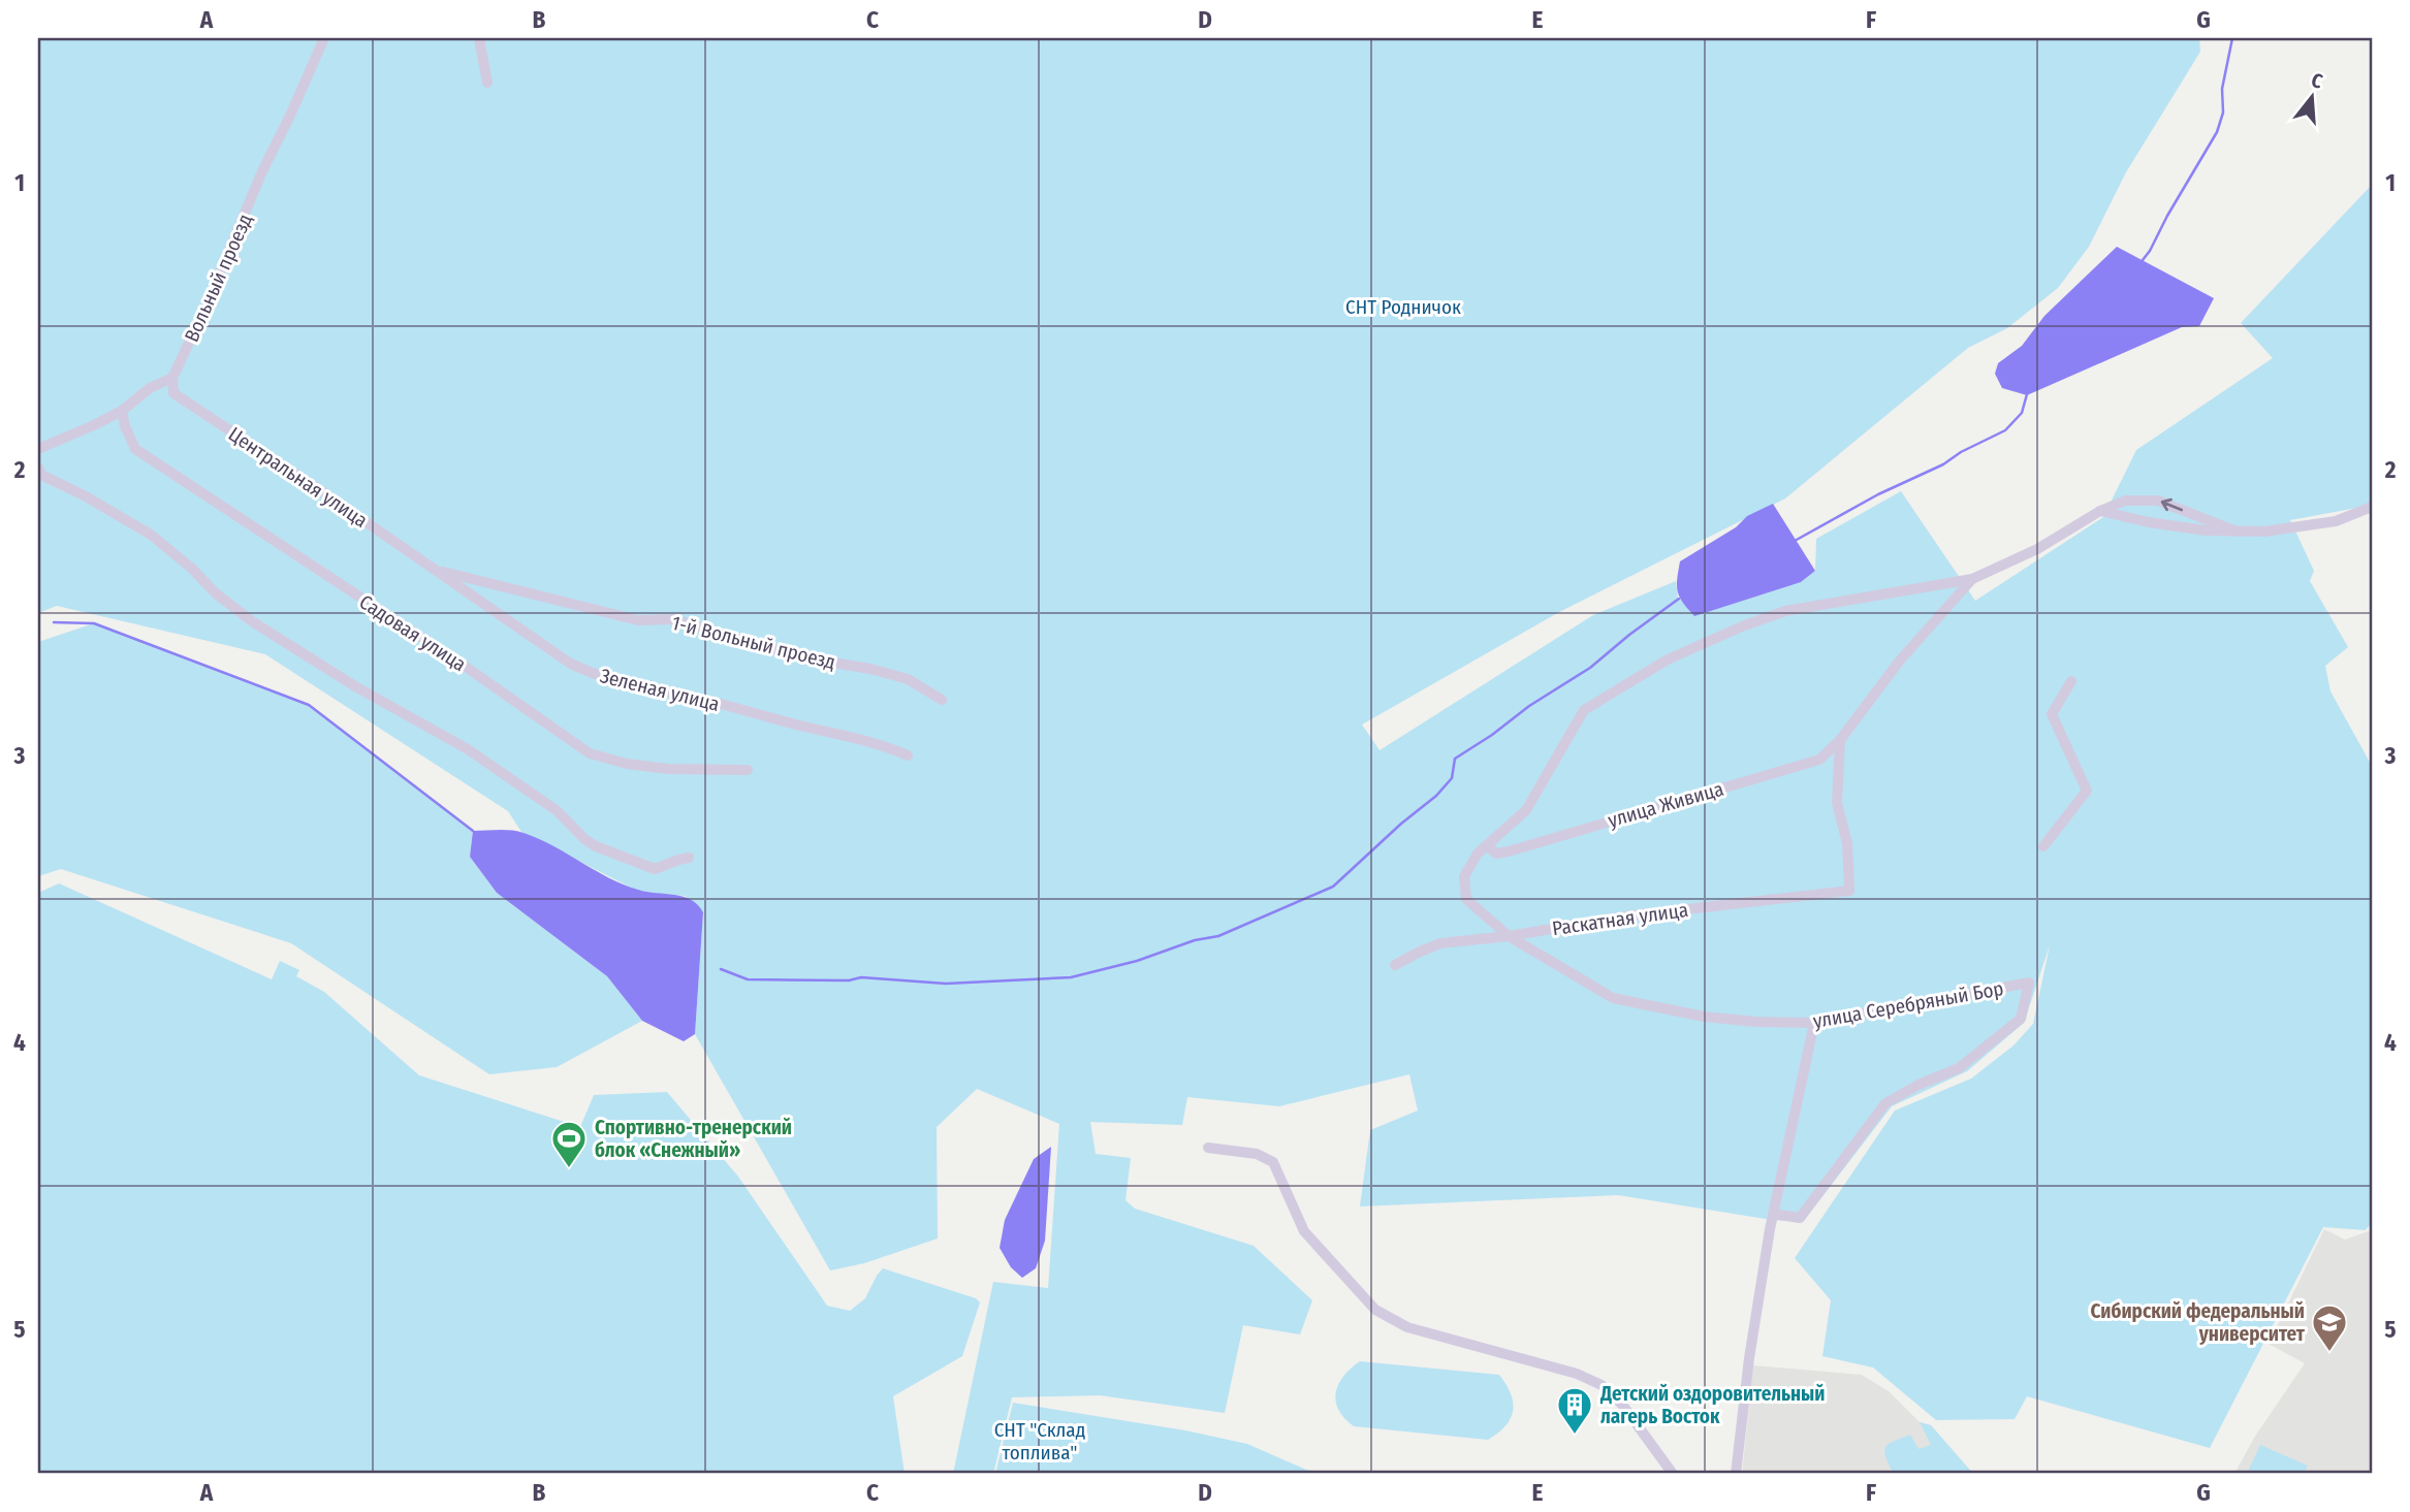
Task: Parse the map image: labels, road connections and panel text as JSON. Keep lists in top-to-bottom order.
{
  "streets": {
    "street": [
      "Вольный проезд",
      "Центральная улица",
      "Садовая улица",
      "1-й Вольный проезд",
      "Зеленая улица",
      "улица Живица",
      "Раскатная улица",
      "улица Серебряный Бор"
    ]
  },
  "crossings": [
    ["Вольный проезд", "Центральная улица"],
    ["Центральная улица", "1-й Вольный проезд"],
    ["Центральная улица", "Зеленая улица"],
    ["1-й Вольный проезд", "Зеленая улица"],
    ["улица Живица", "Раскатная улица"],
    ["улица Живица", "улица Серебряный Бор"],
    ["Раскатная улица", "улица Серебряный Бор"]
  ],
  "parks": ["СНТ Родничок", "СНТ \"Склад топлива\""],
  "places": {
    "sports": ["Спортивно-тренерский блок «Снежный»"],
    "school or university": ["Сибирский федеральный университет"],
    "building": ["Детский оздоровительный лагерь Восток"]
  },
  "north": "top",
  "grid": {
    "columns": [
      "A",
      "B",
      "C",
      "D",
      "E",
      "F",
      "G"
    ],
    "rows": [
      "1",
      "2",
      "3",
      "4",
      "5"
    ]
  }
}
